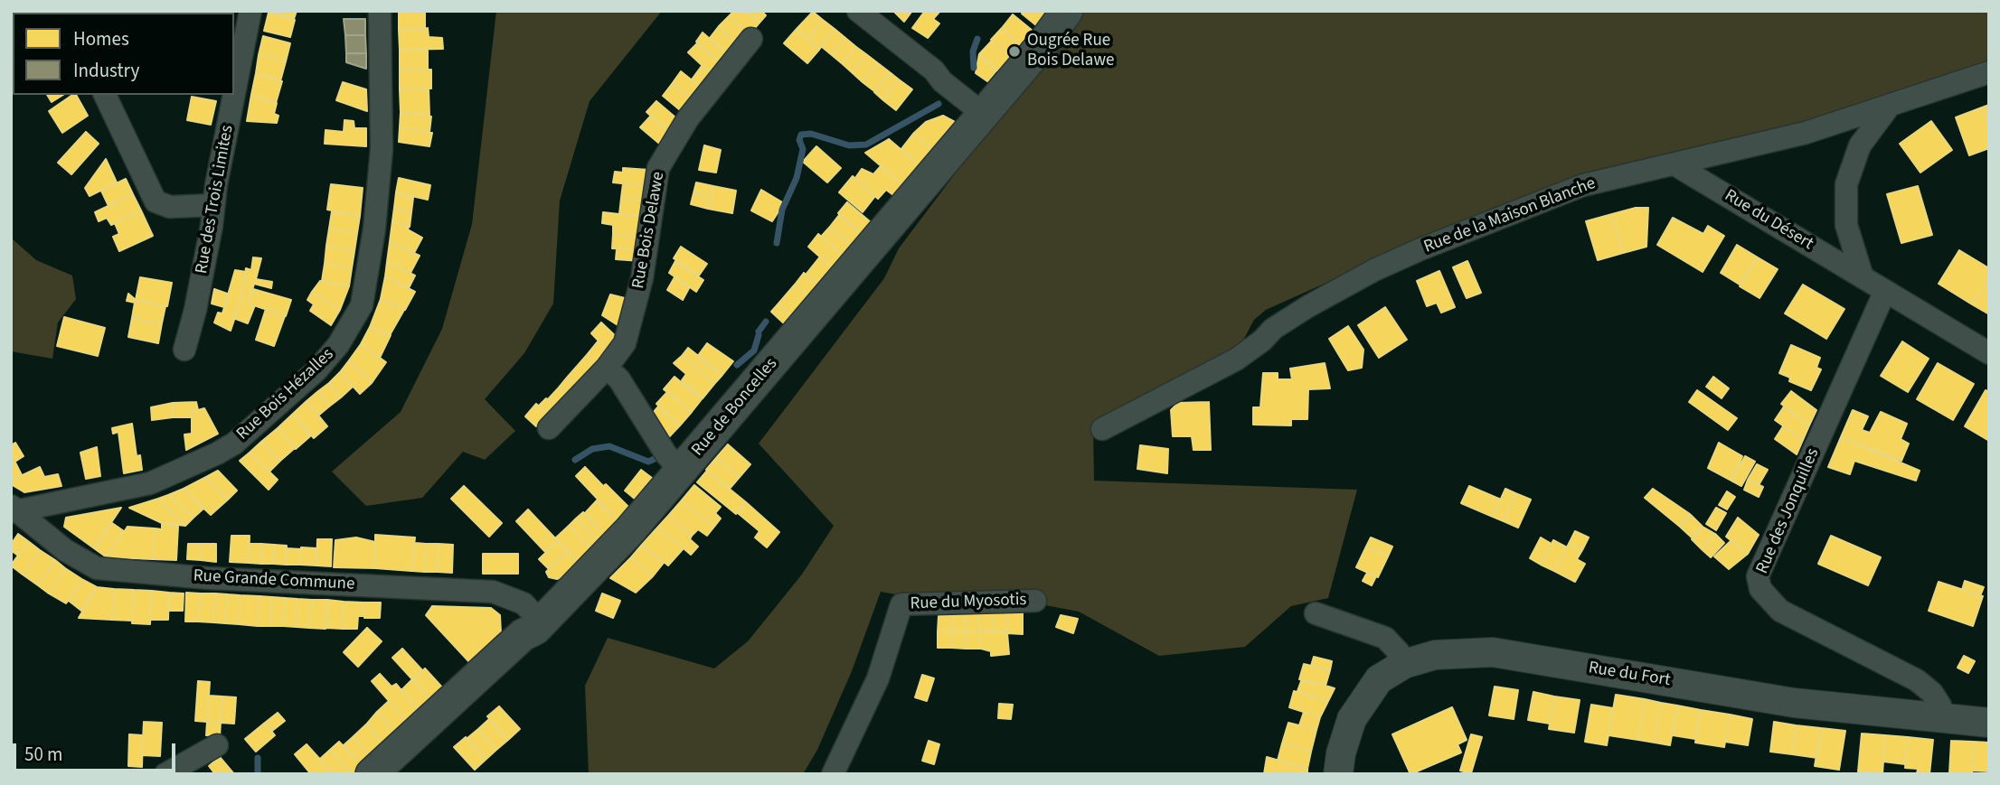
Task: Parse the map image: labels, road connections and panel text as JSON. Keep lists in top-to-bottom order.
{
  "streets": {
    "main road": ["Rue de Boncelles"],
    "street": [
      "Rue des Trois Limites",
      "Rue de la Maison Blanche",
      "Rue du Désert",
      "Rue Bois Delawe",
      "Rue Bois Hézalles",
      "Rue des Jonquilles",
      "Rue Grande Commune",
      "Rue du Myosotis",
      "Rue du Fort"
    ]
  },
  "crossings": [
    ["Rue de la Maison Blanche", "Rue du Désert"],
    ["Rue du Désert", "Rue des Jonquilles"],
    ["Rue Bois Hézalles", "Rue Grande Commune"],
    ["Rue de Boncelles", "Rue Grande Commune"],
    ["Rue des Jonquilles", "Rue du Fort"]
  ],
  "places": ["Ougrée Rue Bois Delawe"],
  "legend": ["Homes", "Industry"],
  "scale_bar": "50 m"
}
